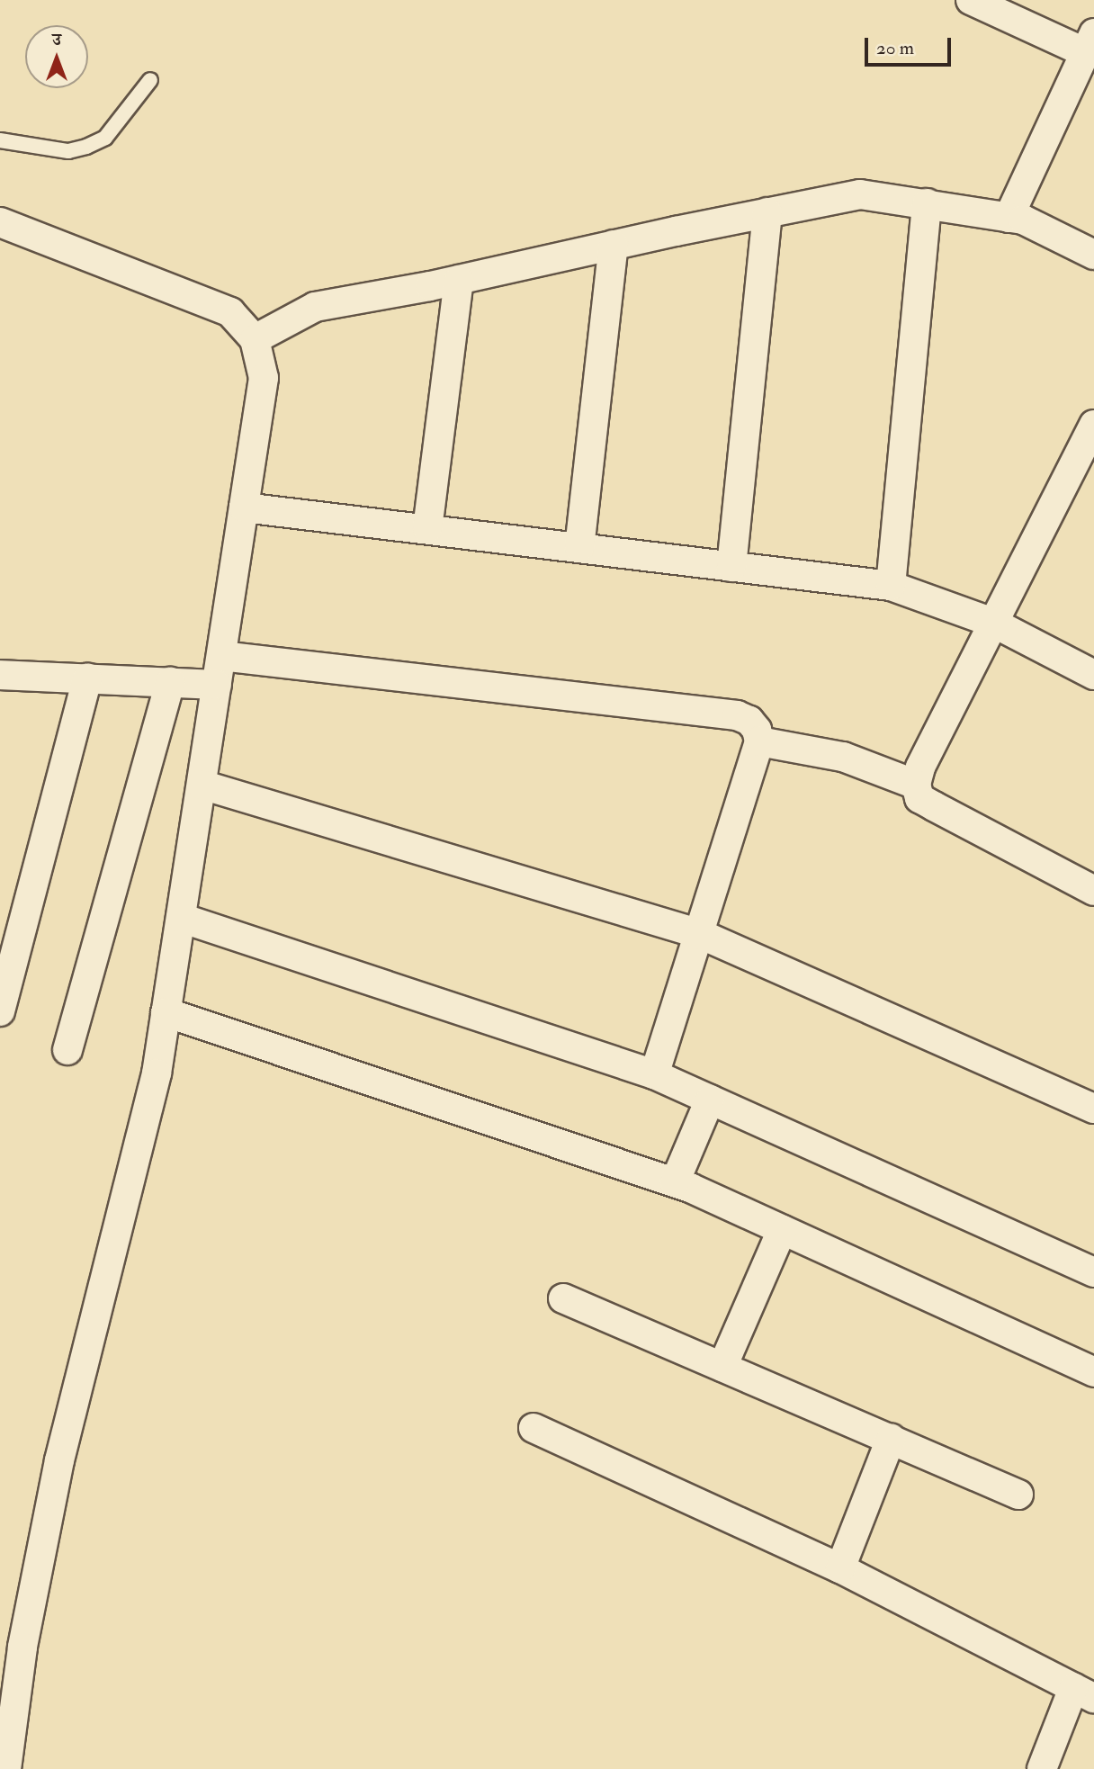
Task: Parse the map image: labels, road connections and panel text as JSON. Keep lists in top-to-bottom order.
{
  "scale_bar": "20 m",
  "north": "top"
}
